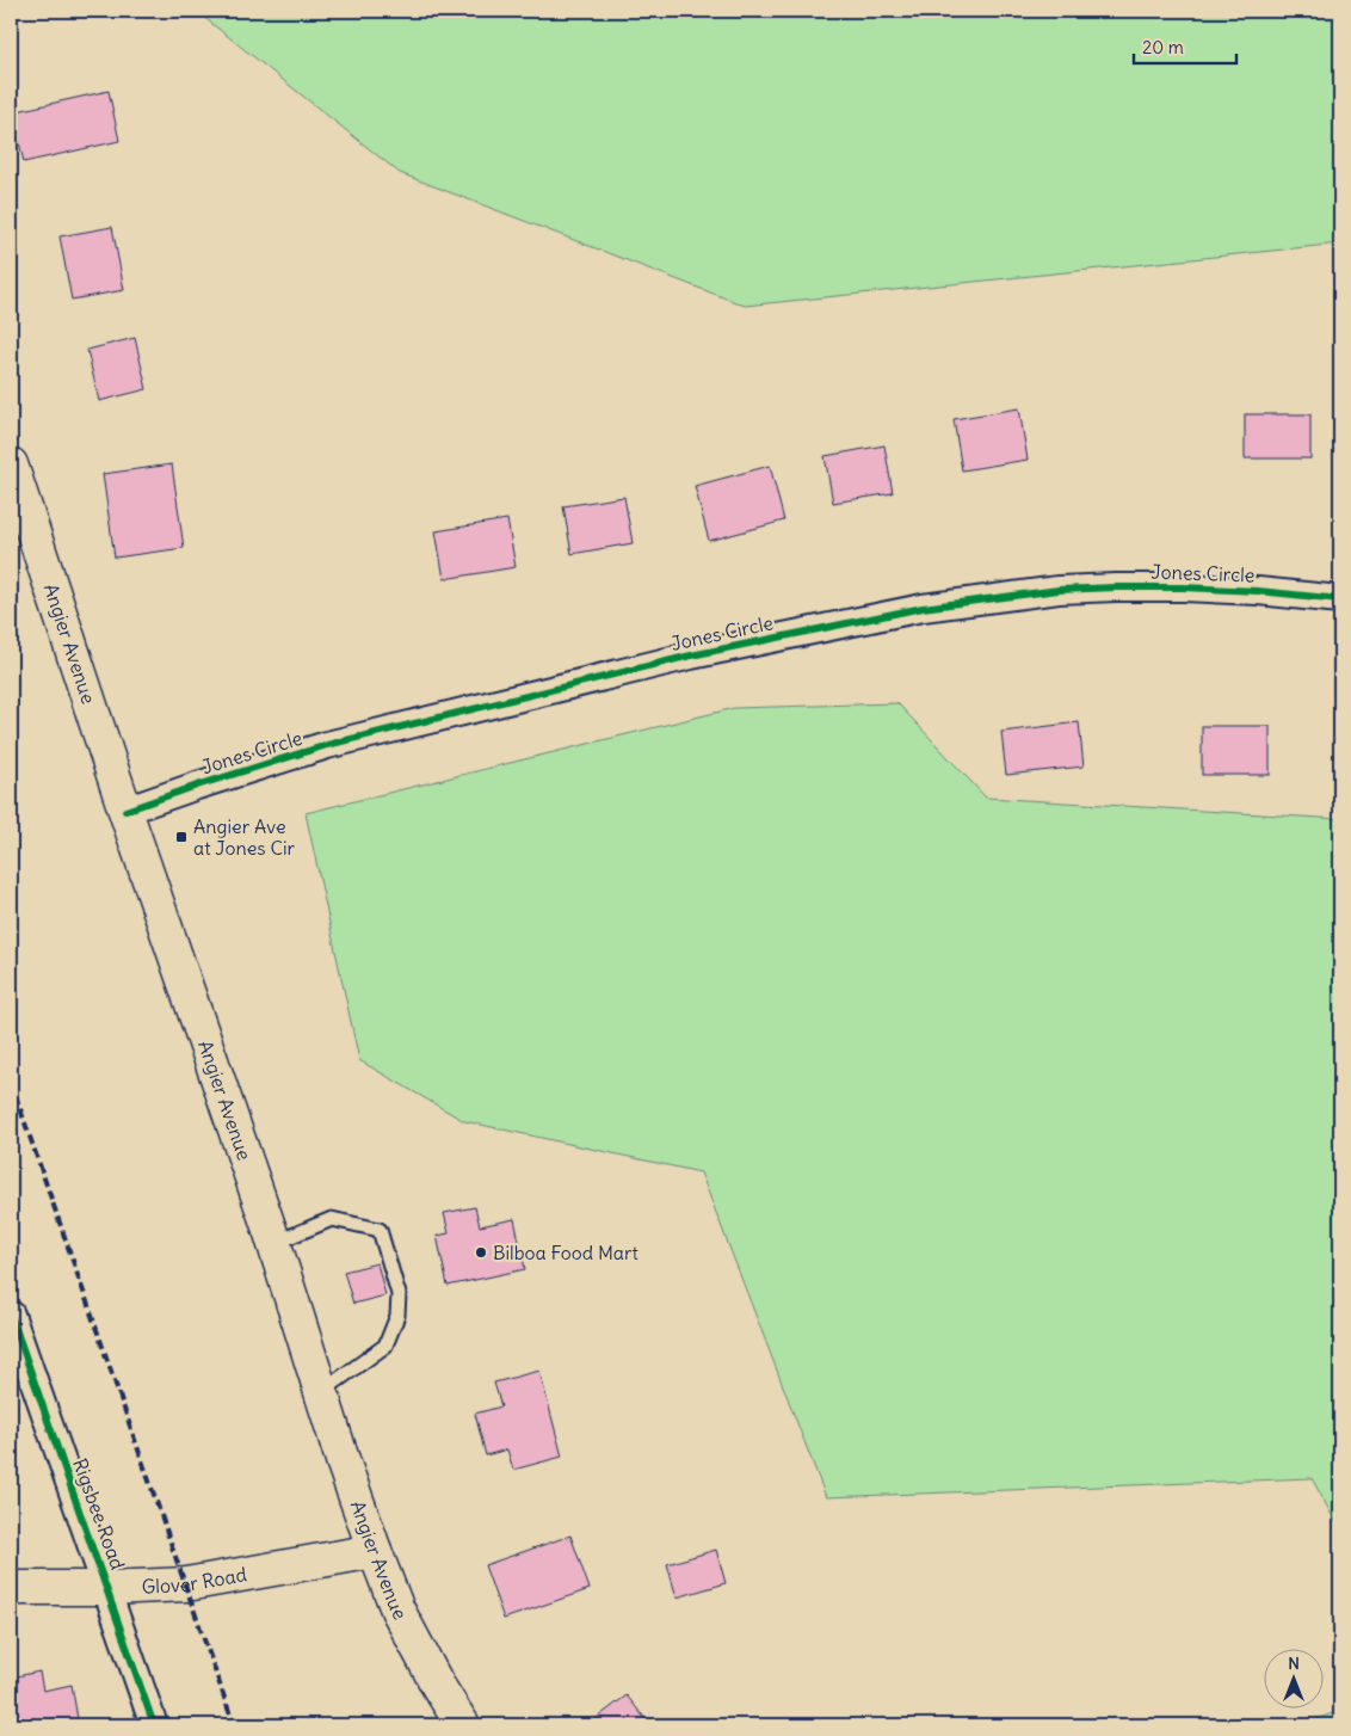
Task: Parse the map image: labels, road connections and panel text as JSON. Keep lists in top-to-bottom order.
{
  "streets": {
    "main road": ["Angier Avenue", "Glover Road"],
    "street": ["Jones Circle", "Rigsbee Road"]
  },
  "crossings": [
    ["Jones Circle", "Angier Avenue"],
    ["Angier Avenue", "Glover Road"],
    ["Rigsbee Road", "Glover Road"]
  ],
  "places": {
    "transit": ["Angier Ave at Jones Cir"],
    "other": ["Bilboa Food Mart"]
  },
  "scale_bar": "20 m",
  "north": "top"
}
